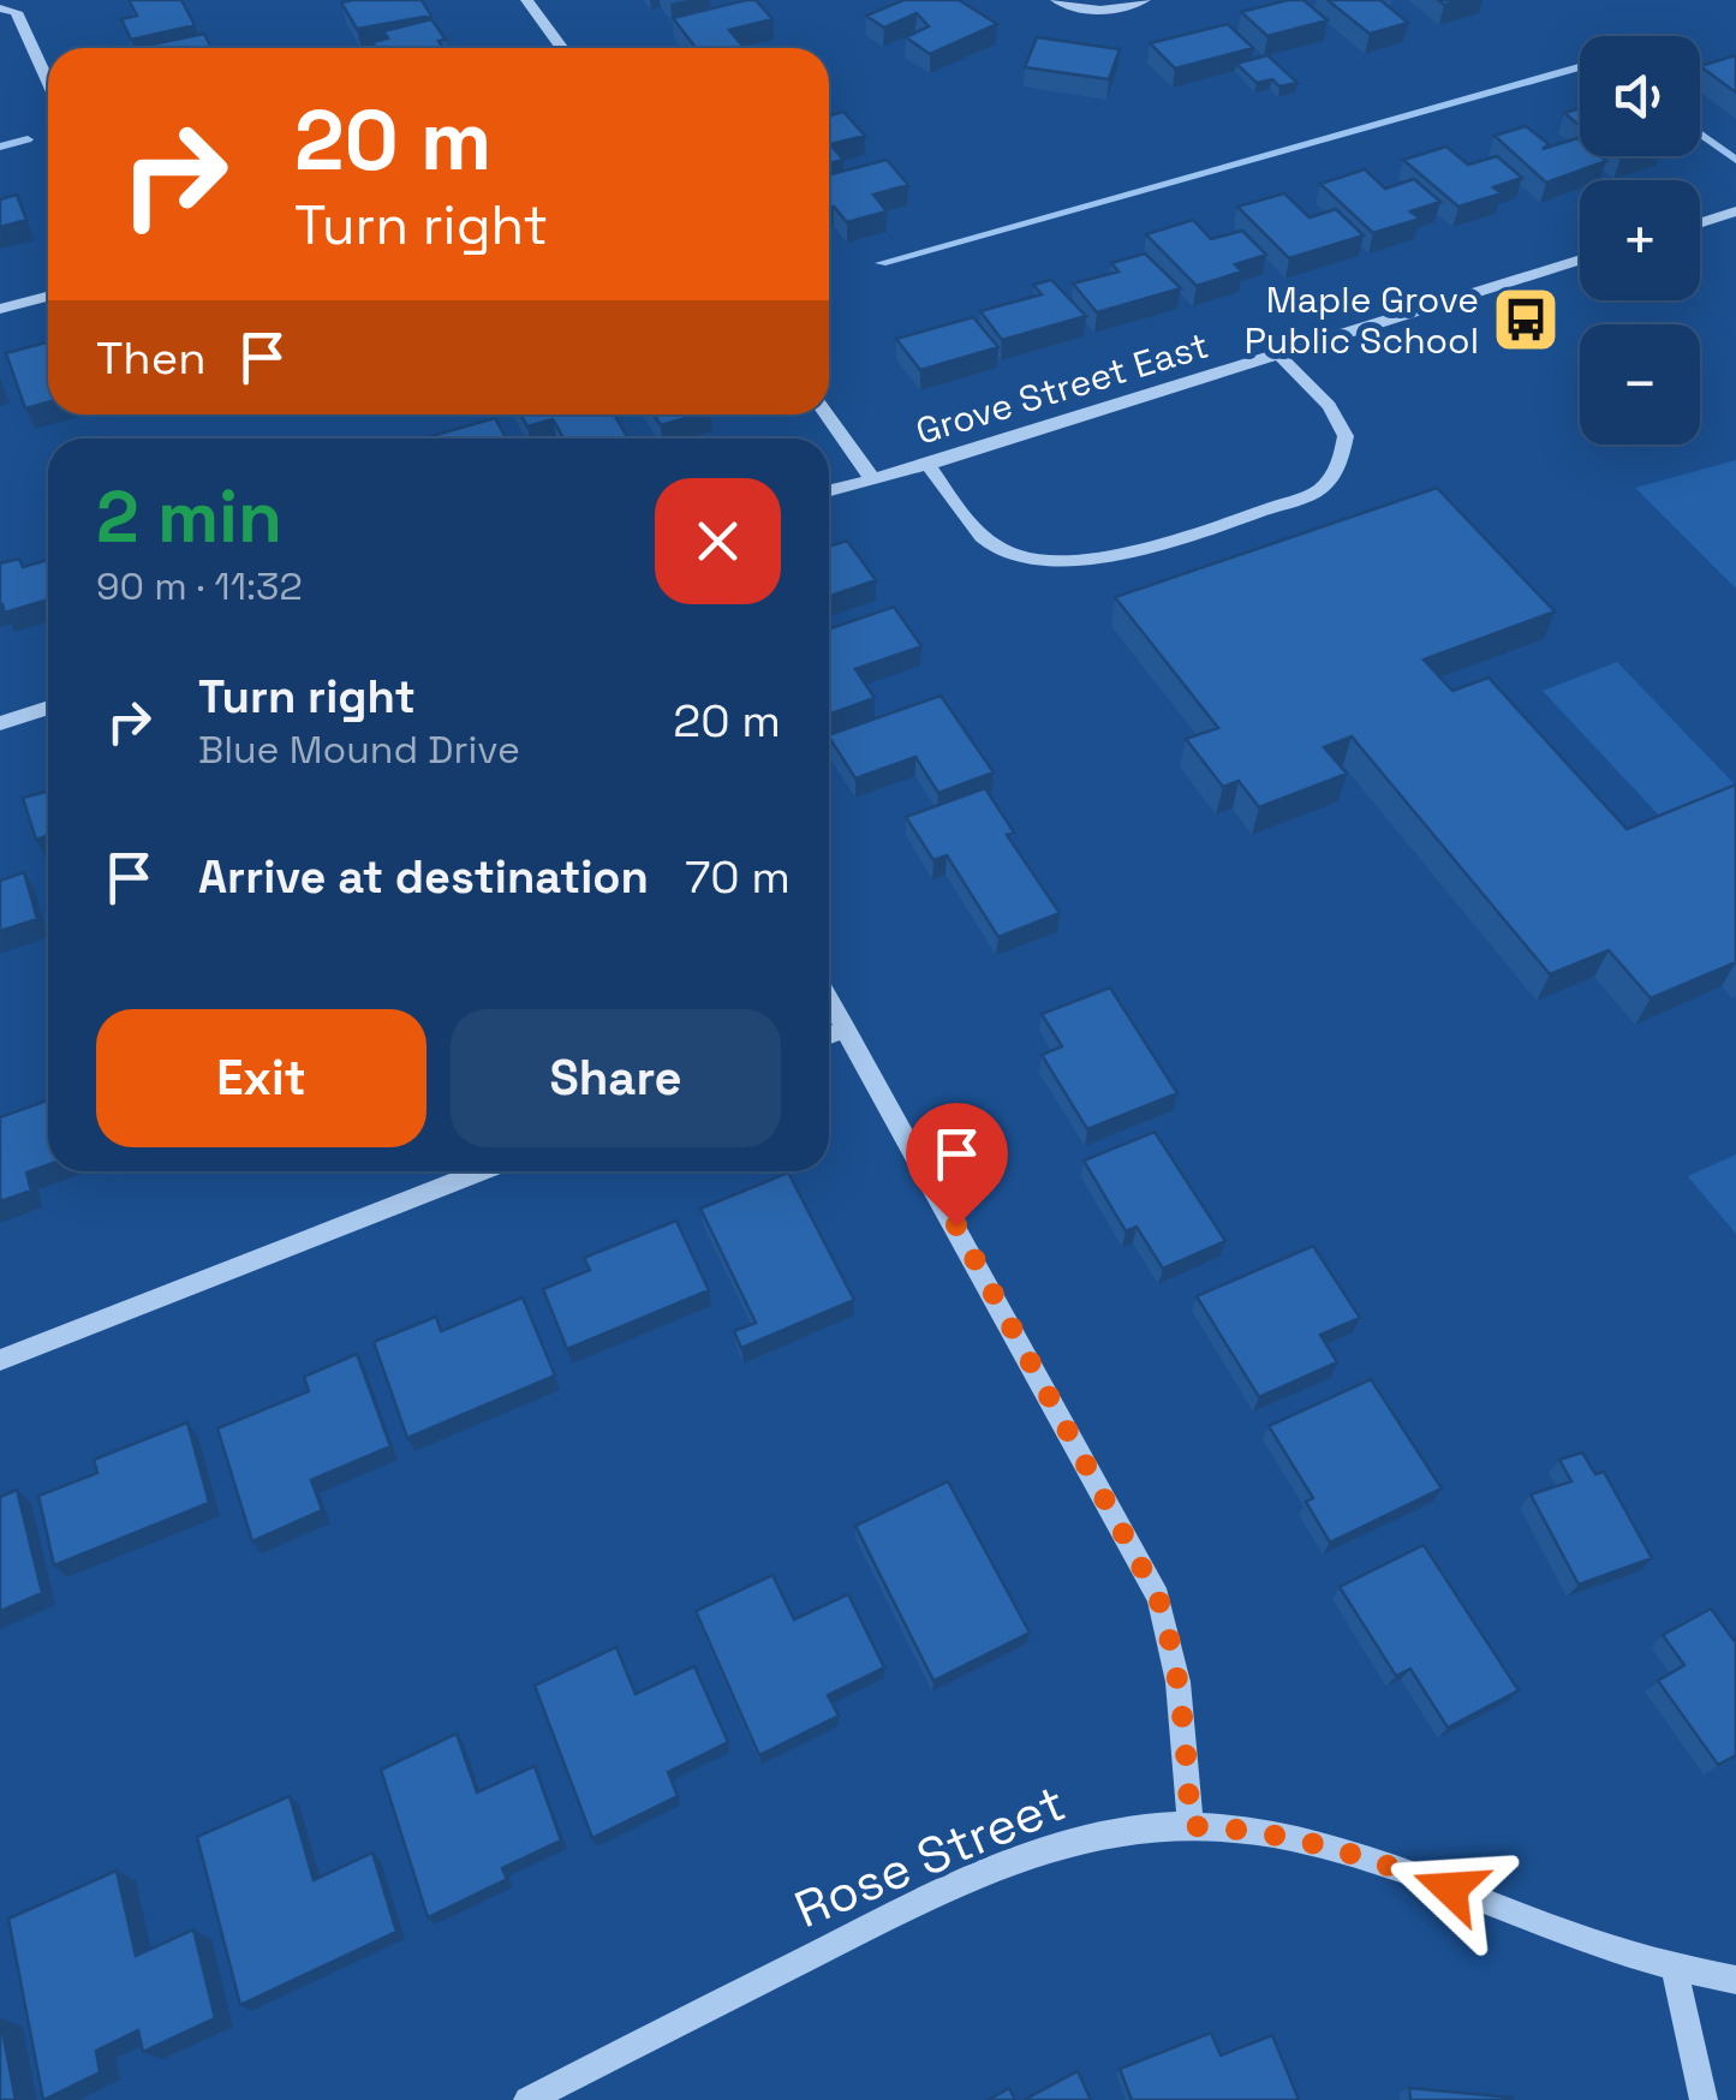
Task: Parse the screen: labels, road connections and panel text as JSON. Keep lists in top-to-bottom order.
{
  "streets": {
    "street": ["Grove Street East", "Rose Street"]
  },
  "places": {
    "bus stop": ["Maple Grove Public School"]
  },
  "page": {
    "map_buttons": ["+", "−"],
    "turn": ["20 m", "Turn right"],
    "then": "Then",
    "heading": ["2 min", "90 m · 11:32"],
    "list": [
      {
        "name": "Turn right",
        "note": "Blue Mound Drive",
        "value": "20 m"
      },
      {
        "name": "Arrive at destination",
        "value": "70 m"
      }
    ],
    "buttons": ["Exit", "Share"]
  }
}
